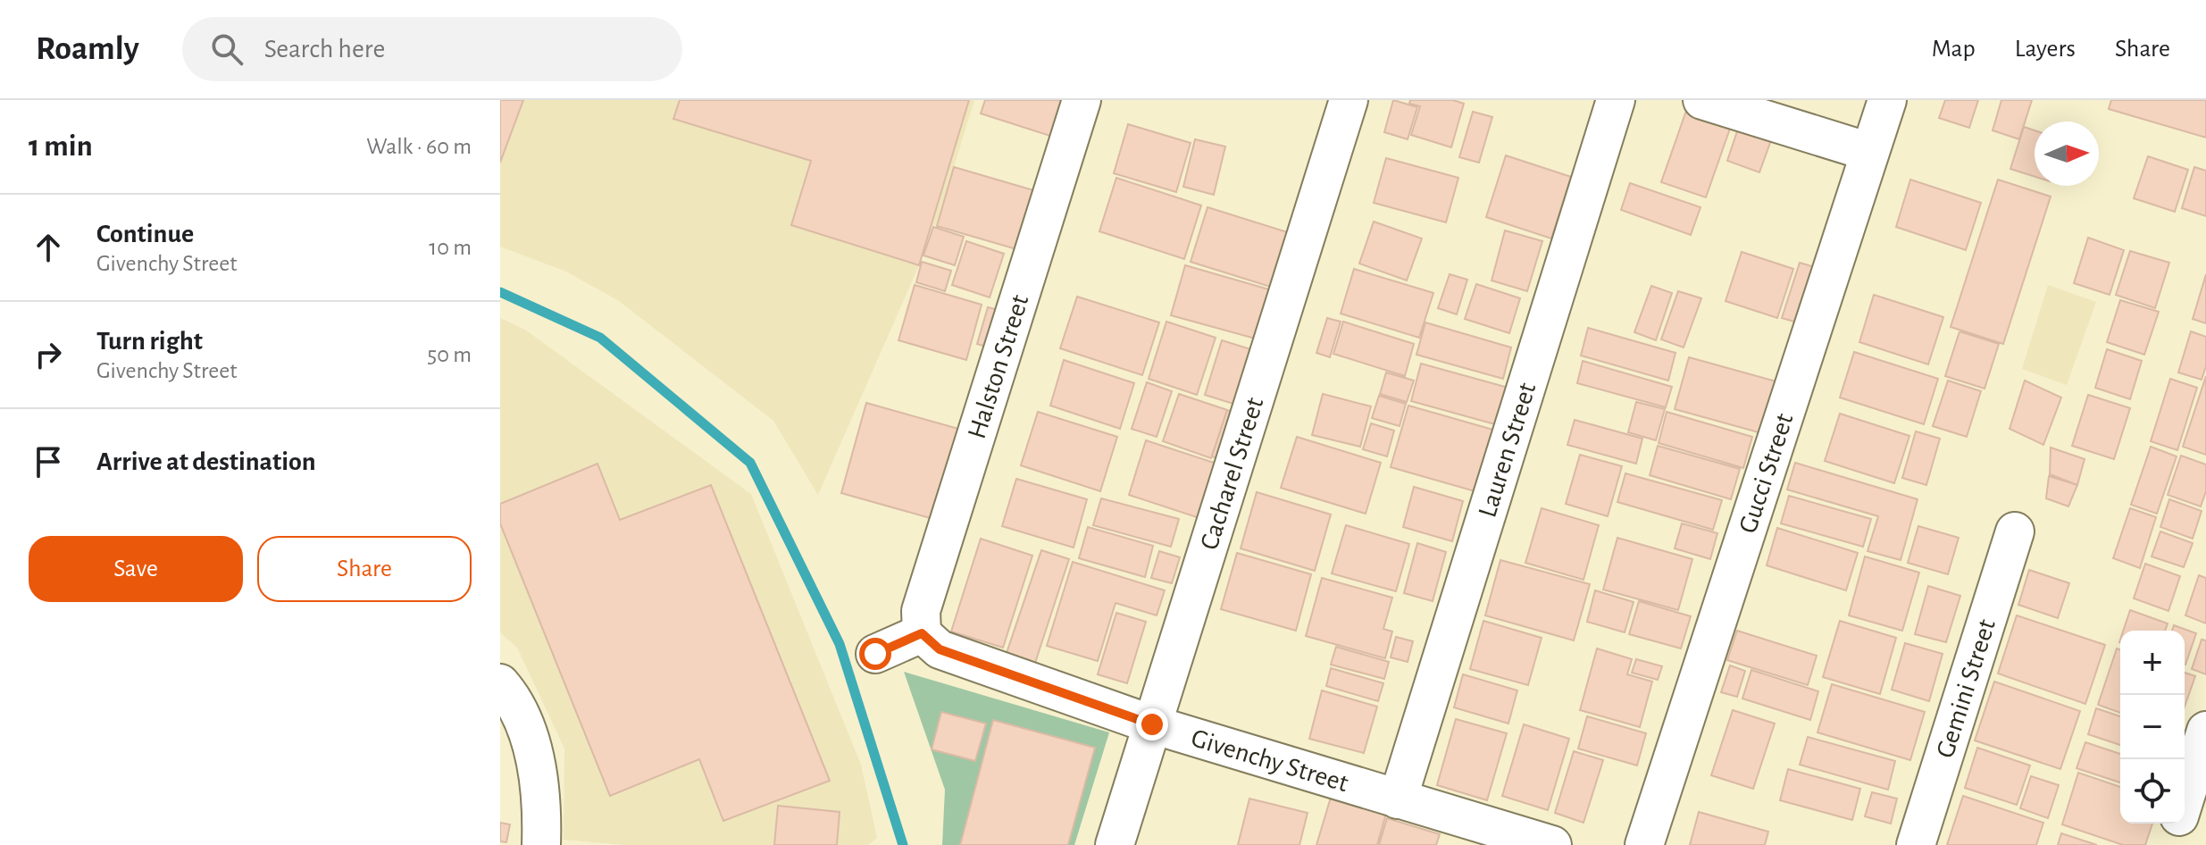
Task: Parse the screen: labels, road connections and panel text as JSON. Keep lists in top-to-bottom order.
{
  "streets": {
    "street": [
      "Halston Street",
      "Lauren Street",
      "Cacharel Street",
      "Gucci Street",
      "Gemini Street",
      "Givenchy Street"
    ]
  },
  "crossings": [
    ["Halston Street", "Givenchy Street"],
    ["Lauren Street", "Givenchy Street"],
    ["Cacharel Street", "Givenchy Street"]
  ],
  "north": "right",
  "page": {
    "header": "Roamly",
    "search": "Search here",
    "nav": ["Map", "Layers", "Share"],
    "heading": ["1 min", "Walk · 60 m"],
    "list": [
      ["Continue", "Givenchy Street", "10 m"],
      ["Turn right", "Givenchy Street", "50 m"],
      "Arrive at destination"
    ],
    "buttons": ["Save", "Share"],
    "map_buttons": ["+", "−"]
  }
}
